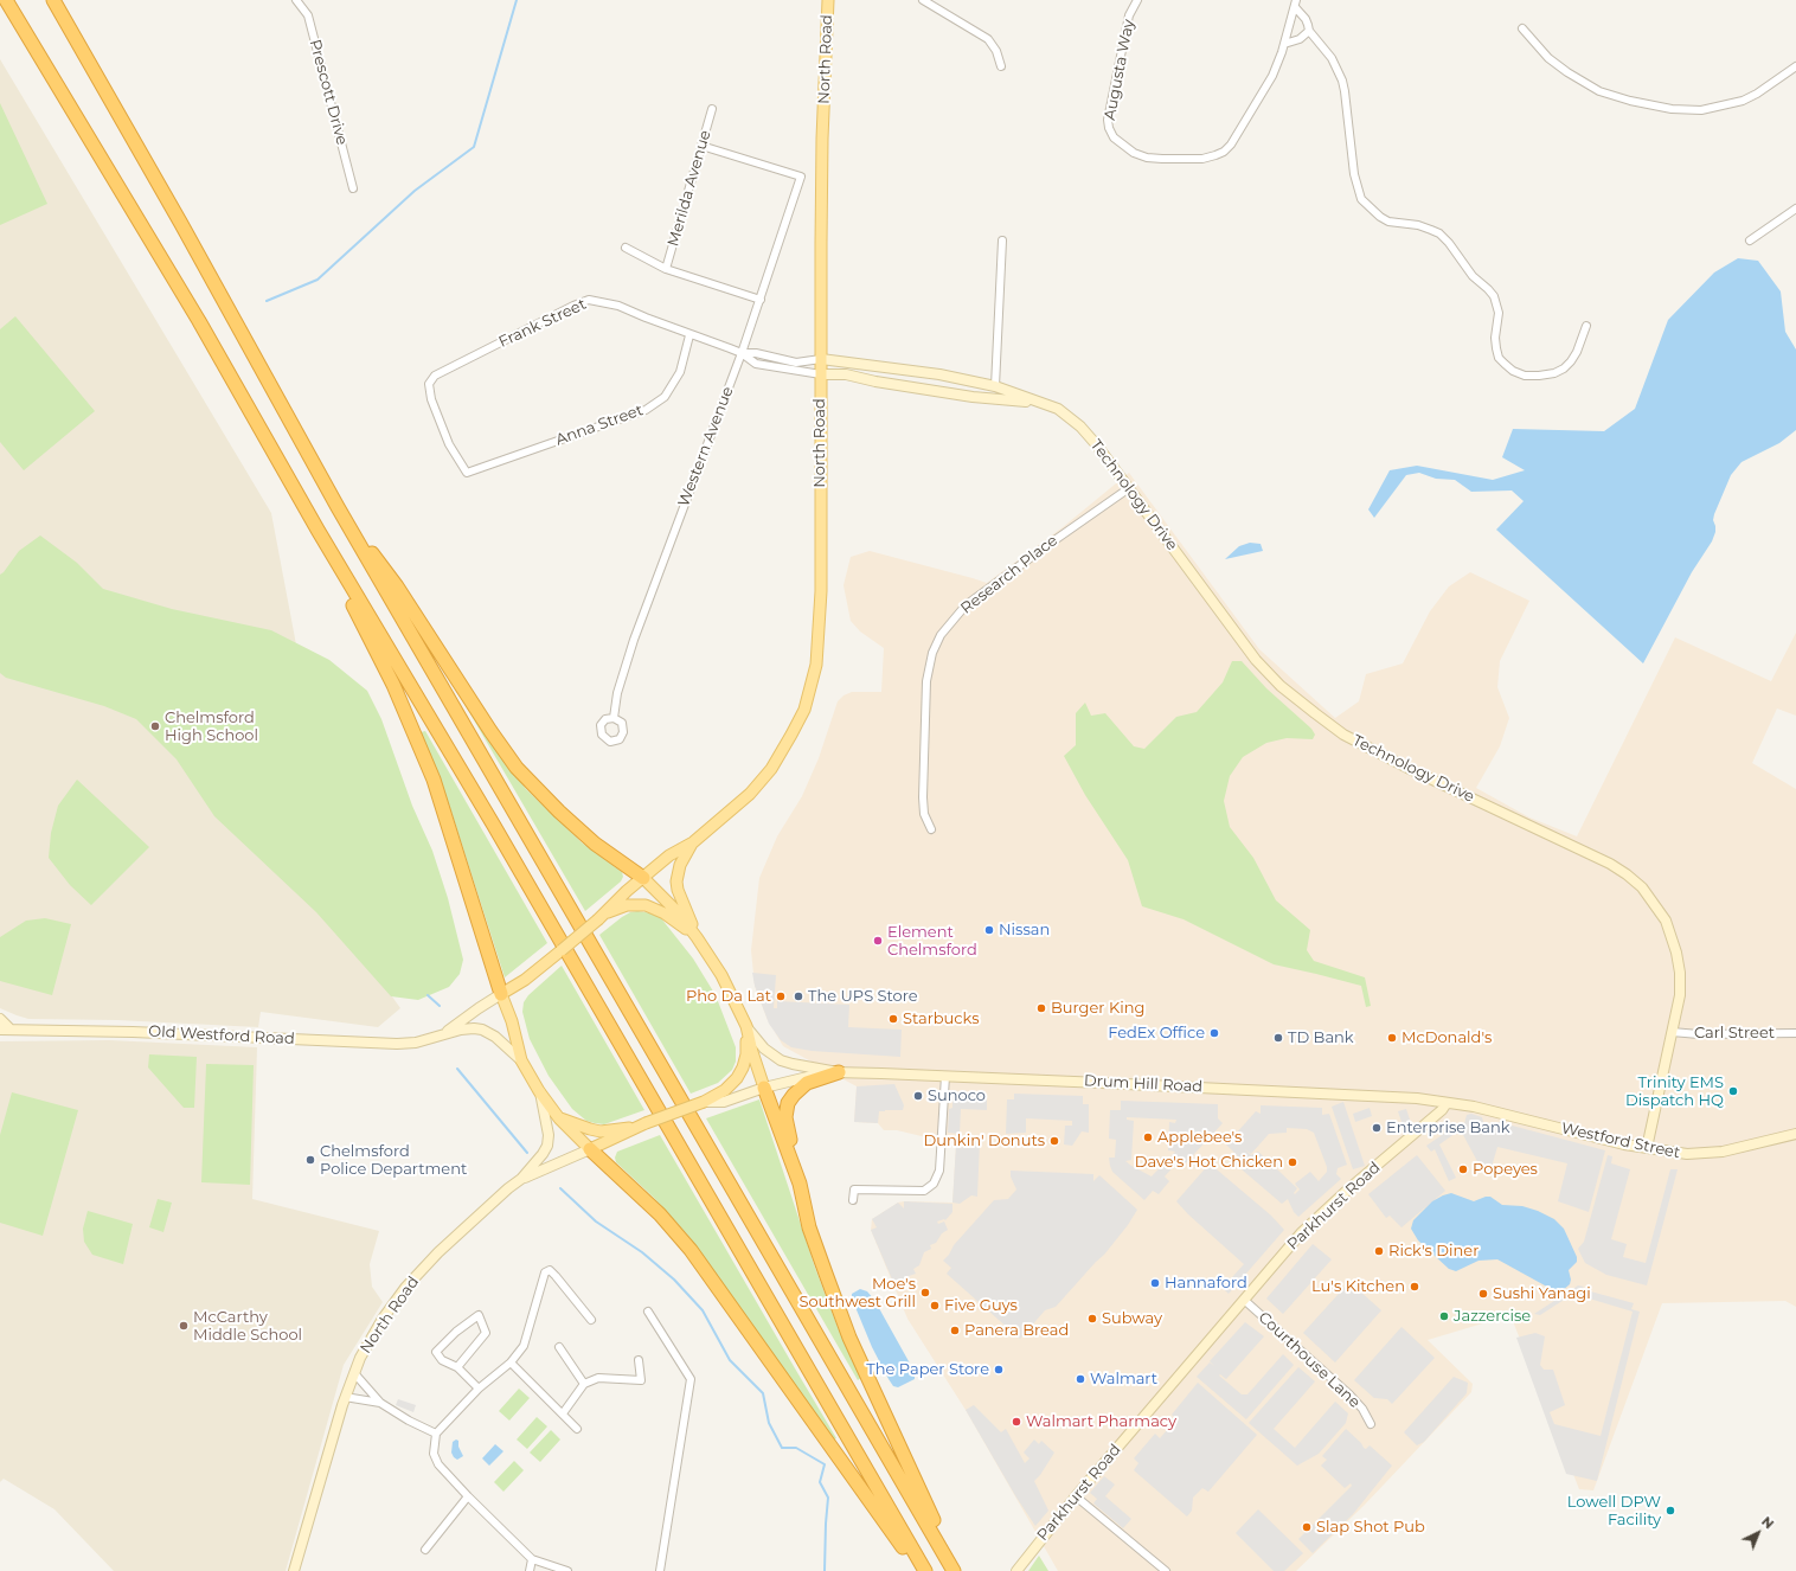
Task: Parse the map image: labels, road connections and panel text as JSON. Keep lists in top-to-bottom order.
{
  "streets": {
    "main road": [
      "North Road",
      "Technology Drive",
      "Old Westford Road",
      "Drum Hill Road",
      "Westford Street",
      "Parkhurst Road"
    ],
    "street": [
      "Augusta Way",
      "Prescott Drive",
      "Merilda Avenue",
      "Frank Street",
      "Anna Street",
      "Western Avenue",
      "Research Place",
      "Carl Street",
      "Courthouse Lane"
    ]
  },
  "crossings": [
    ["North Road", "Frank Street"],
    ["North Road", "Technology Drive"],
    ["Merilda Avenue", "Western Avenue"],
    ["Frank Street", "Anna Street"],
    ["Frank Street", "Western Avenue"],
    ["Frank Street", "Technology Drive"],
    ["Technology Drive", "Research Place"],
    ["Technology Drive", "Carl Street"],
    ["Technology Drive", "Westford Street"],
    ["Drum Hill Road", "Westford Street"],
    ["Drum Hill Road", "Parkhurst Road"],
    ["Westford Street", "Parkhurst Road"],
    ["Parkhurst Road", "Courthouse Lane"]
  ],
  "places": [
    "Chelmsford High School",
    "Nissan",
    "Element Chelmsford",
    "Pho Da Lat",
    "The UPS Store",
    "Burger King",
    "Starbucks",
    "FedEx Office",
    "TD Bank",
    "McDonald's",
    "Trinity EMS Dispatch HQ",
    "Sunoco",
    "Enterprise Bank",
    "Applebee's",
    "Dunkin' Donuts",
    "Chelmsford Police Department",
    "Dave's Hot Chicken",
    "Popeyes",
    "Rick's Diner",
    "Hannaford",
    "Lu's Kitchen",
    "Moe's Southwest Grill",
    "Sushi Yanagi",
    "Five Guys",
    "Jazzercise",
    "Subway",
    "McCarthy Middle School",
    "Panera Bread",
    "The Paper Store",
    "Walmart",
    "Walmart Pharmacy",
    "Lowell DPW Facility",
    "Slap Shot Pub"
  ],
  "north": "top right"
}
